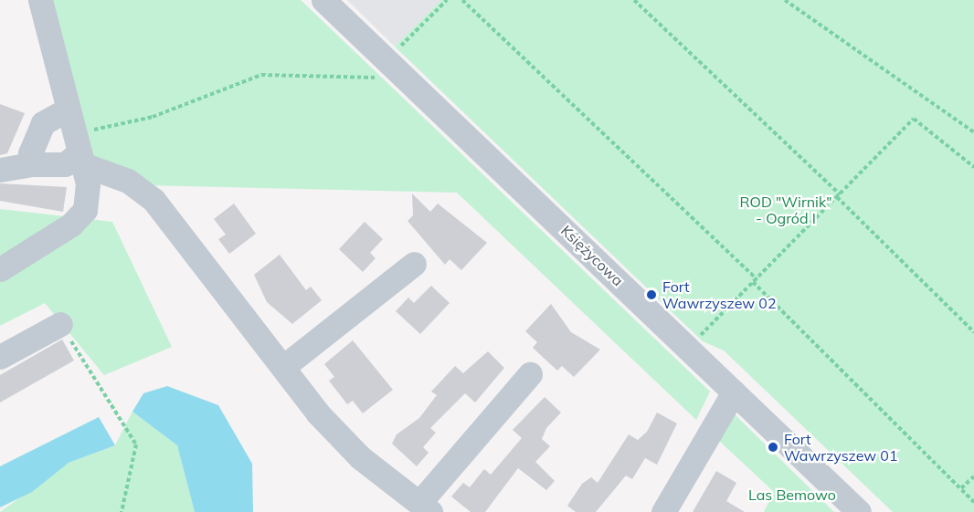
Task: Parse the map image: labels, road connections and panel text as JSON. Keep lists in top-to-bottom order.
{
  "streets": {
    "street": ["Księżycowa"]
  },
  "parks": ["ROD \"Wirnik\" - Ogród I", "Las Bemowo"],
  "places": ["Fort Wawrzyszew 02", "Fort Wawrzyszew 01"]
}
